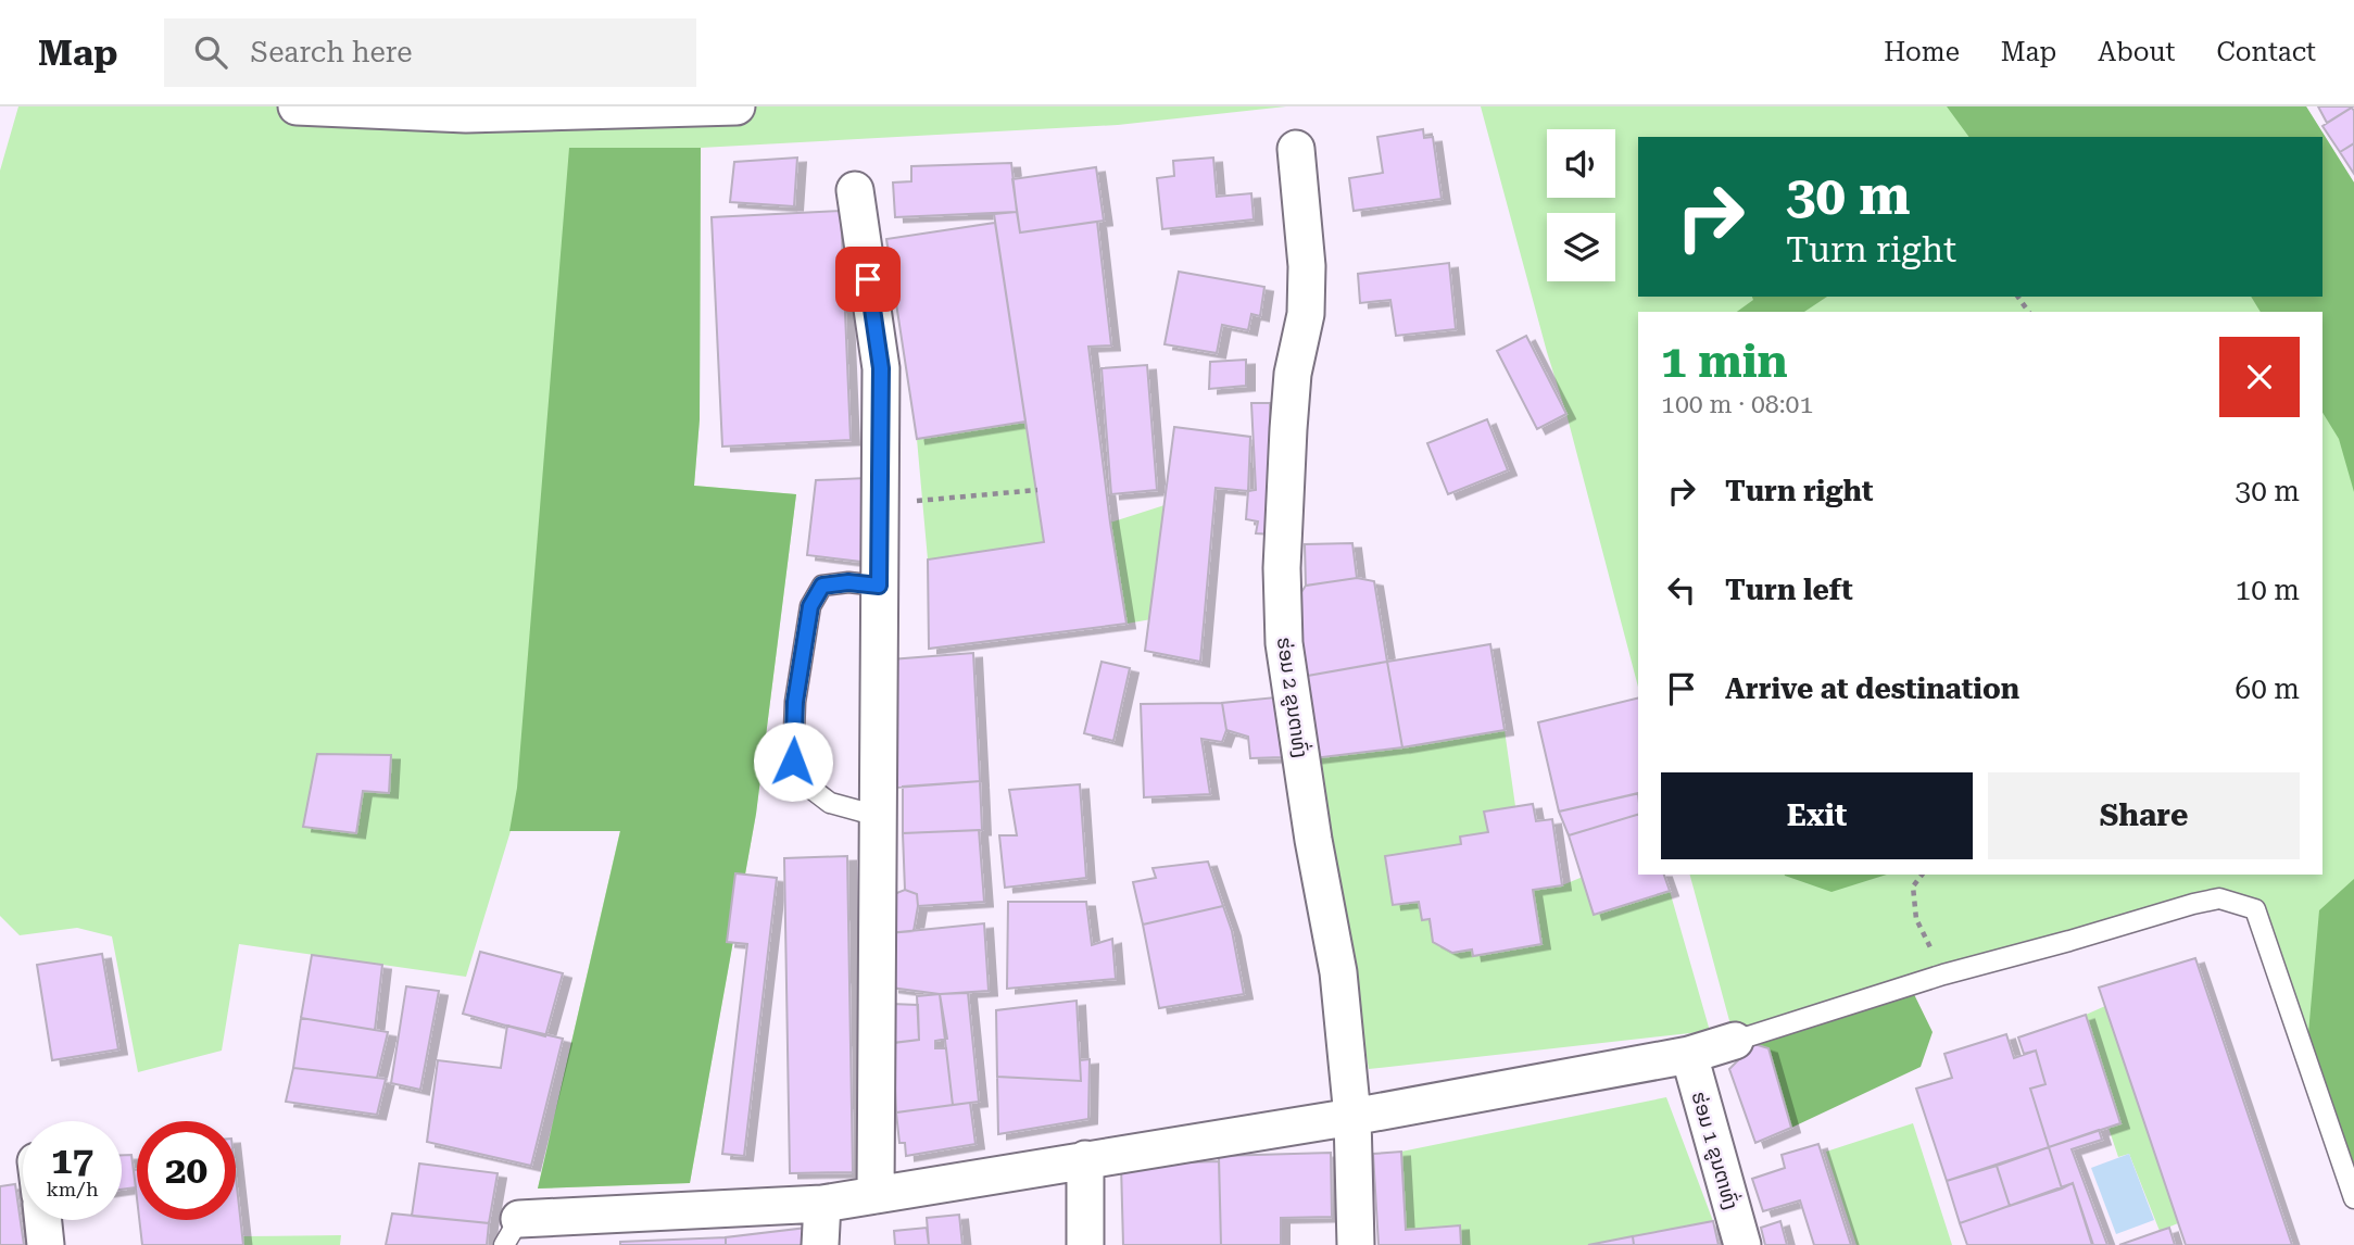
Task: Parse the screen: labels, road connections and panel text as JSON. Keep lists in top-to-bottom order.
{
  "streets": {
    "street": ["ຮ່ອມ 2 ຂູນຕາທົ່ງ", "ຮ່ອມ 1 ຂູນຕາທົ່ງ"]
  },
  "page": {
    "header": "Map",
    "search": "Search here",
    "nav": [
      "Home",
      "Map",
      "About",
      "Contact"
    ],
    "turn": ["30 m", "Turn right"],
    "heading": ["1 min", "100 m · 08:01"],
    "list": [
      {
        "name": "Turn right",
        "value": "30 m"
      },
      {
        "name": "Turn left",
        "value": "10 m"
      },
      {
        "name": "Arrive at destination",
        "value": "60 m"
      }
    ],
    "buttons": ["Exit", "Share"],
    "speed": "17 km/h",
    "limit": "20"
  }
}
